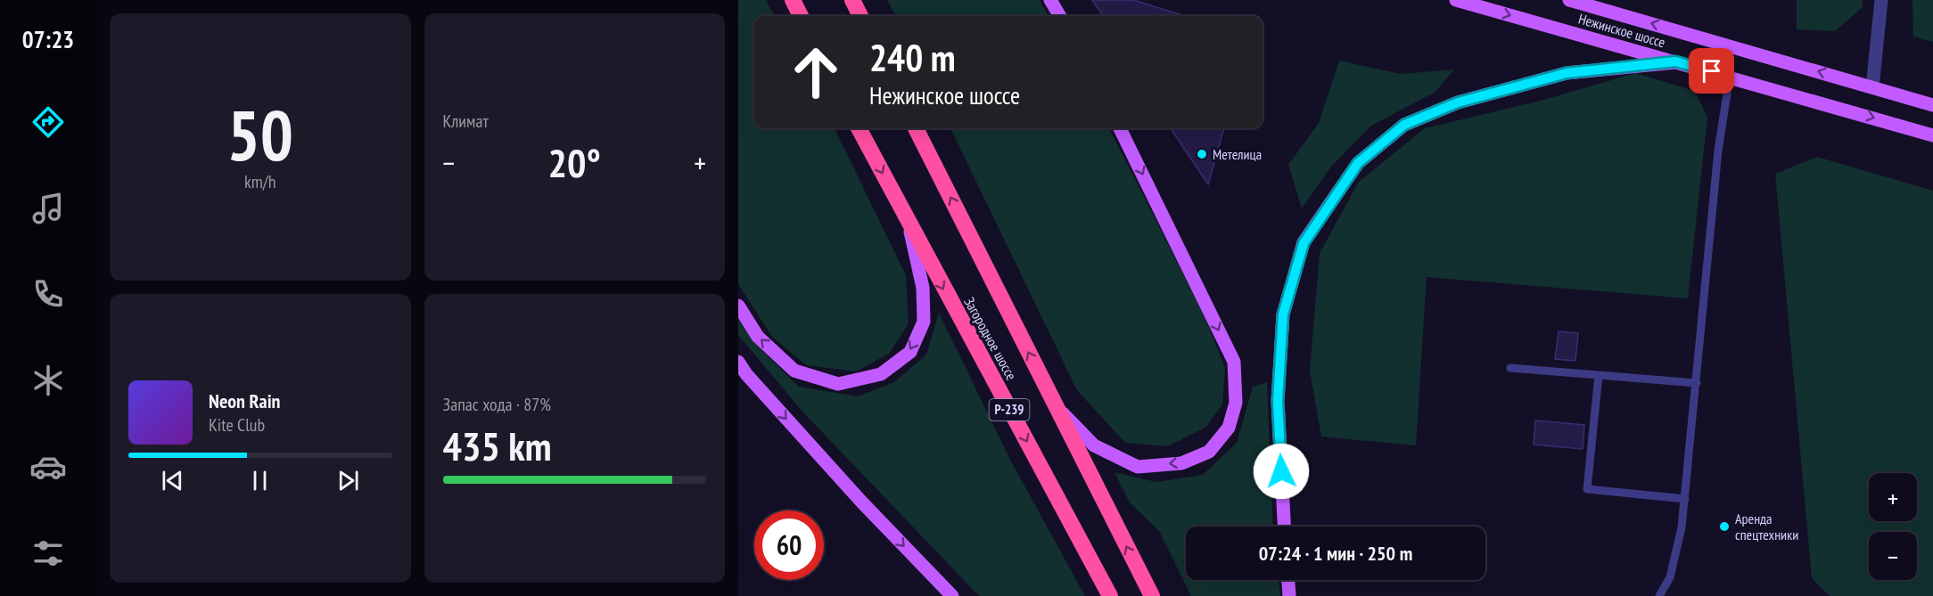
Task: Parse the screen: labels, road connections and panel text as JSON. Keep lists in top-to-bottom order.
{
  "streets": {
    "highway": ["Загородное шоссе", "Р-239"],
    "main road": ["Нежинское шоссе"]
  },
  "places": ["Метелица", "Аренда спецтехники"],
  "page": {
    "tabs": "07:23",
    "tile": [
      ["50", "km/h"],
      "Климат",
      ["Запас хода · 87%", "435 km"]
    ],
    "turn": ["240 m", "Нежинское шоссе"],
    "heat": ["−", "20°", "+"],
    "song": ["Neon Rain", "Kite Club"],
    "map_buttons": ["+", "−"],
    "limit": "60",
    "trip": "07:24 · 1 мин · 250 m"
  }
}
